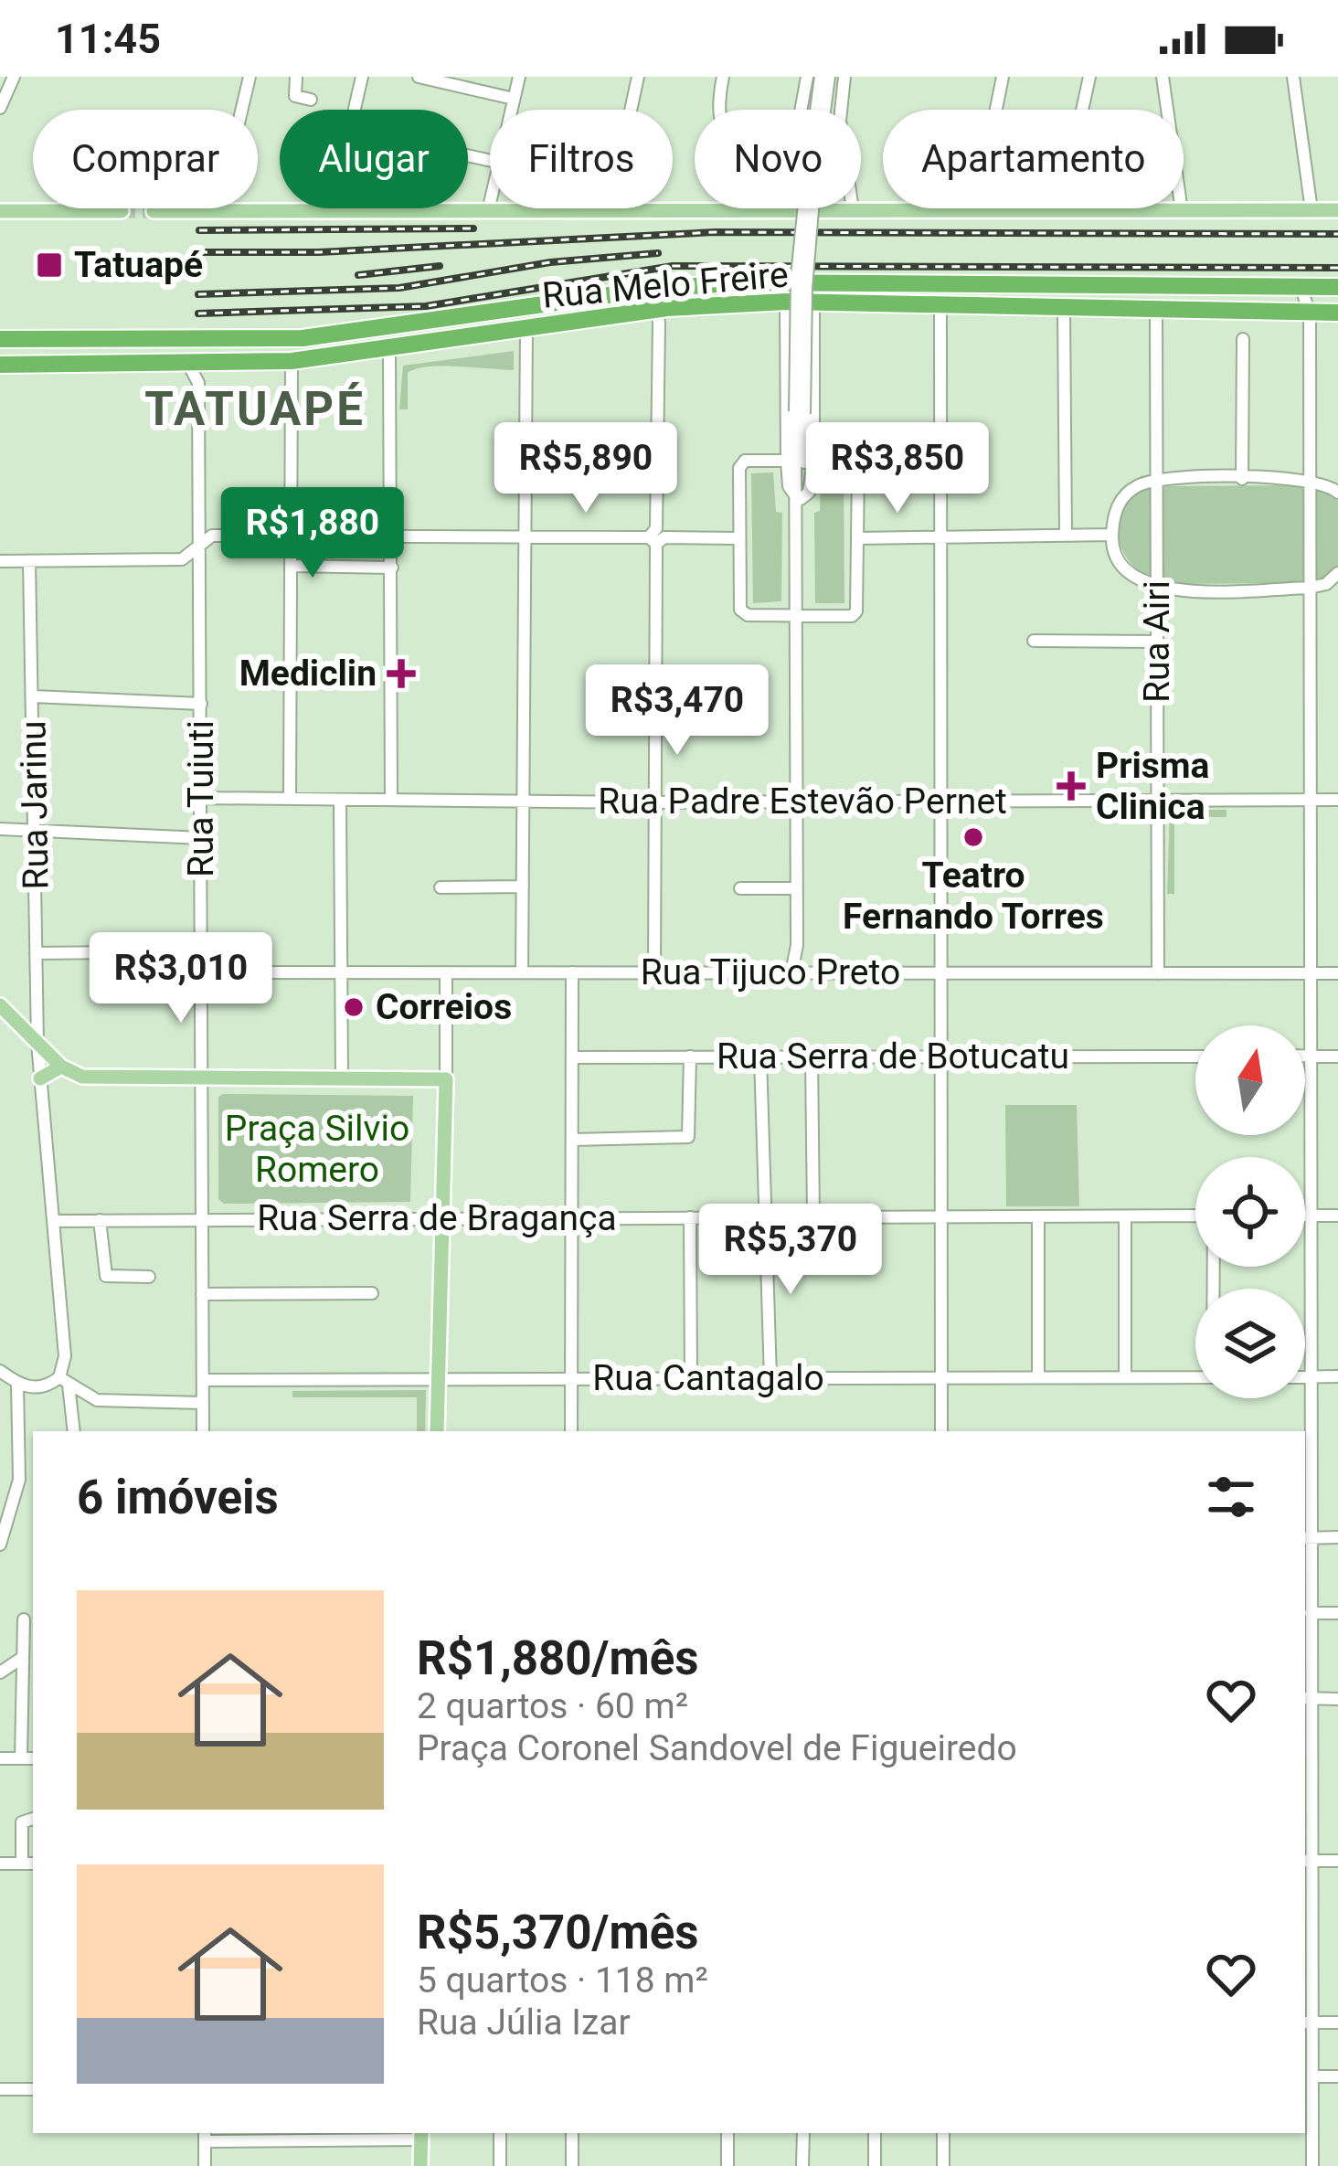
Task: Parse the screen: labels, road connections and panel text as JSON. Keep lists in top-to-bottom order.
{
  "streets": {
    "highway": ["Rua Melo Freire"],
    "street": [
      "Rua Airi",
      "Rua Tuiuti",
      "Rua Padre Estevão Pernet",
      "Rua Jarinu",
      "Rua Tijuco Preto",
      "Rua Serra de Botucatu",
      "Rua Serra de Bragança",
      "Rua Cantagalo"
    ]
  },
  "crossings": [
    ["Rua Melo Freire", "Rua Airi"],
    ["Rua Melo Freire", "Rua Tuiuti"],
    ["Rua Airi", "Rua Padre Estevão Pernet"],
    ["Rua Airi", "Rua Tijuco Preto"],
    ["Rua Tuiuti", "Rua Padre Estevão Pernet"],
    ["Rua Tuiuti", "Rua Tijuco Preto"],
    ["Rua Tuiuti", "Rua Serra de Bragança"],
    ["Rua Tuiuti", "Rua Cantagalo"],
    ["Rua Jarinu", "Rua Serra de Bragança"]
  ],
  "districts": ["TATUAPÉ"],
  "parks": ["Praça Silvio Romero"],
  "places": {
    "transit": ["Tatuapé"],
    "health": ["Mediclin", "Prisma Clinica"],
    "other": ["Teatro Fernando Torres", "Correios"]
  },
  "north": "top",
  "page": {
    "status": "11:45",
    "chip": [
      "Comprar",
      "Alugar",
      "Filtros",
      "Novo",
      "Apartamento"
    ],
    "price": [
      "R$5,890",
      "R$3,850",
      "R$1,880",
      "R$3,470",
      "R$3,010",
      "R$5,370"
    ],
    "heading": "6 imóveis",
    "list": [
      {
        "name": "R$1,880/mês",
        "note": "2 quartos · 60 m² · Praça Coronel Sandovel de Figueiredo"
      },
      {
        "name": "R$5,370/mês",
        "note": "5 quartos · 118 m² · Rua Júlia Izar"
      }
    ]
  }
}
